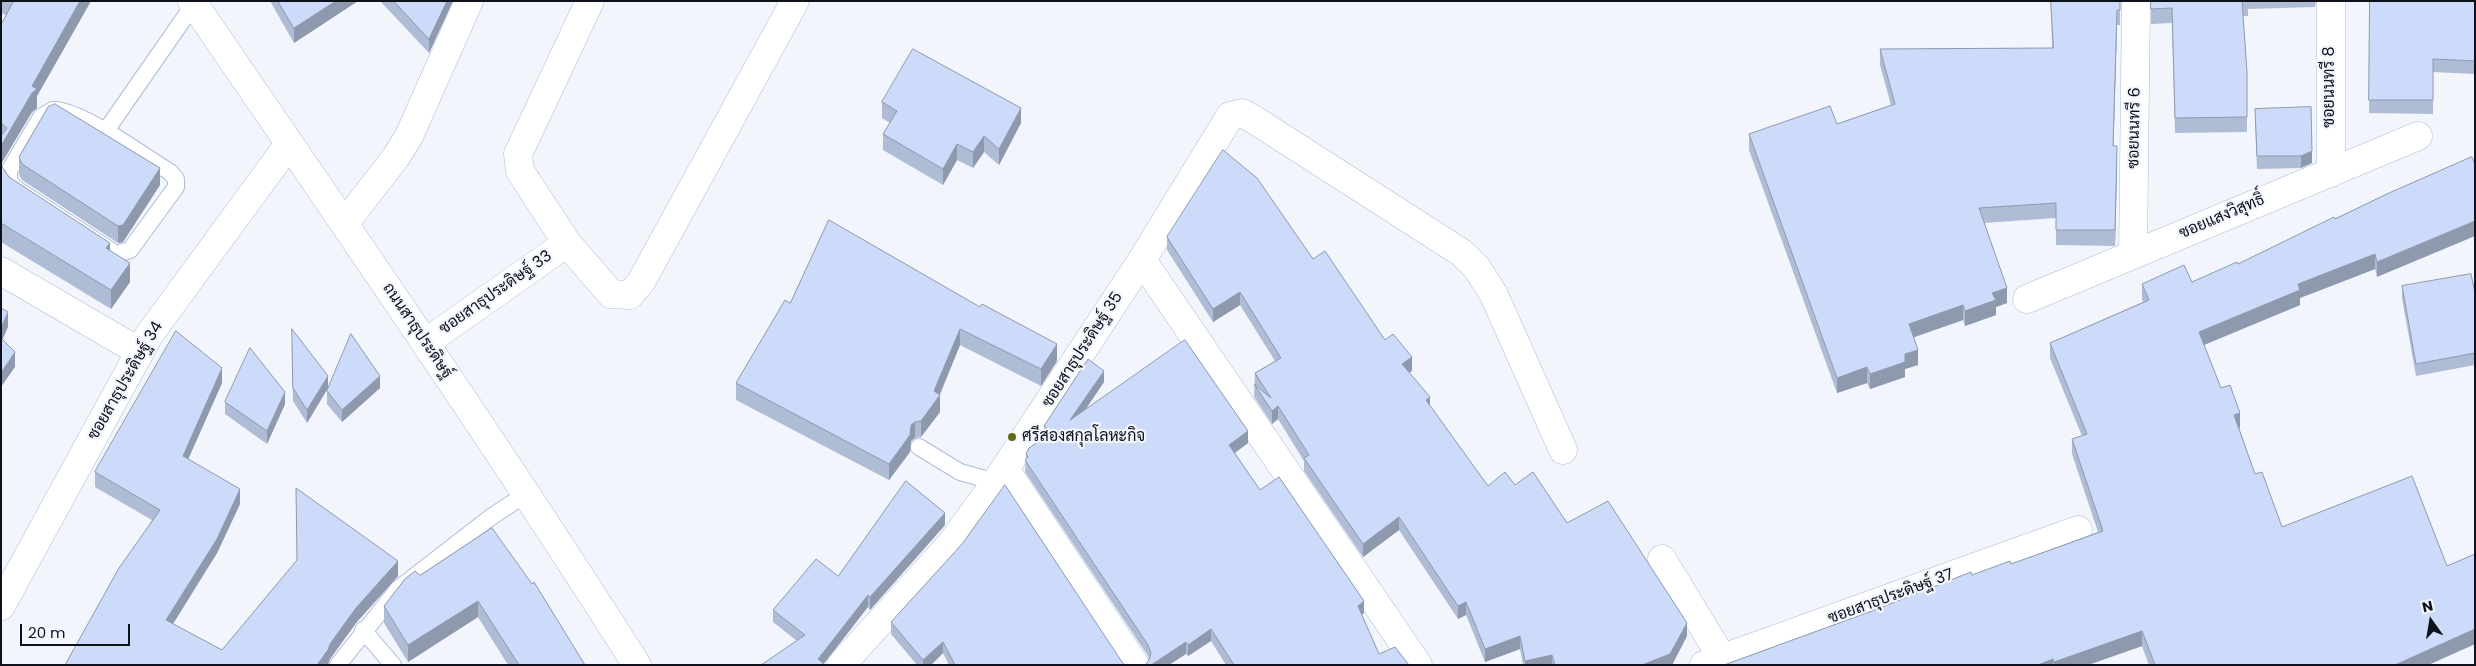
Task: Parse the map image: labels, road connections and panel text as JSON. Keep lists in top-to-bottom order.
{
  "streets": {
    "street": [
      "ซอยนนทรี 8",
      "ซอยนนทรี 6",
      "ซอยแสงวิสุทธิ์",
      "ซอยสาธุประดิษฐ์ 33",
      "ถนนสาธุประดิษฐ์",
      "ซอยสาธุประดิษฐ์ 35",
      "ซอยสาธุประดิษฐ์ 34",
      "ซอยสาธุประดิษฐ์ 37"
    ]
  },
  "crossings": [
    ["ซอยนนทรี 8", "ซอยแสงวิสุทธิ์"],
    ["ซอยนนทรี 6", "ซอยแสงวิสุทธิ์"],
    ["ซอยสาธุประดิษฐ์ 33", "ถนนสาธุประดิษฐ์"],
    ["ถนนสาธุประดิษฐ์", "ซอยสาธุประดิษฐ์ 34"]
  ],
  "places": ["ศรีสองสกุลโลหะกิจ"],
  "scale_bar": "20 m",
  "north": "top"
}
